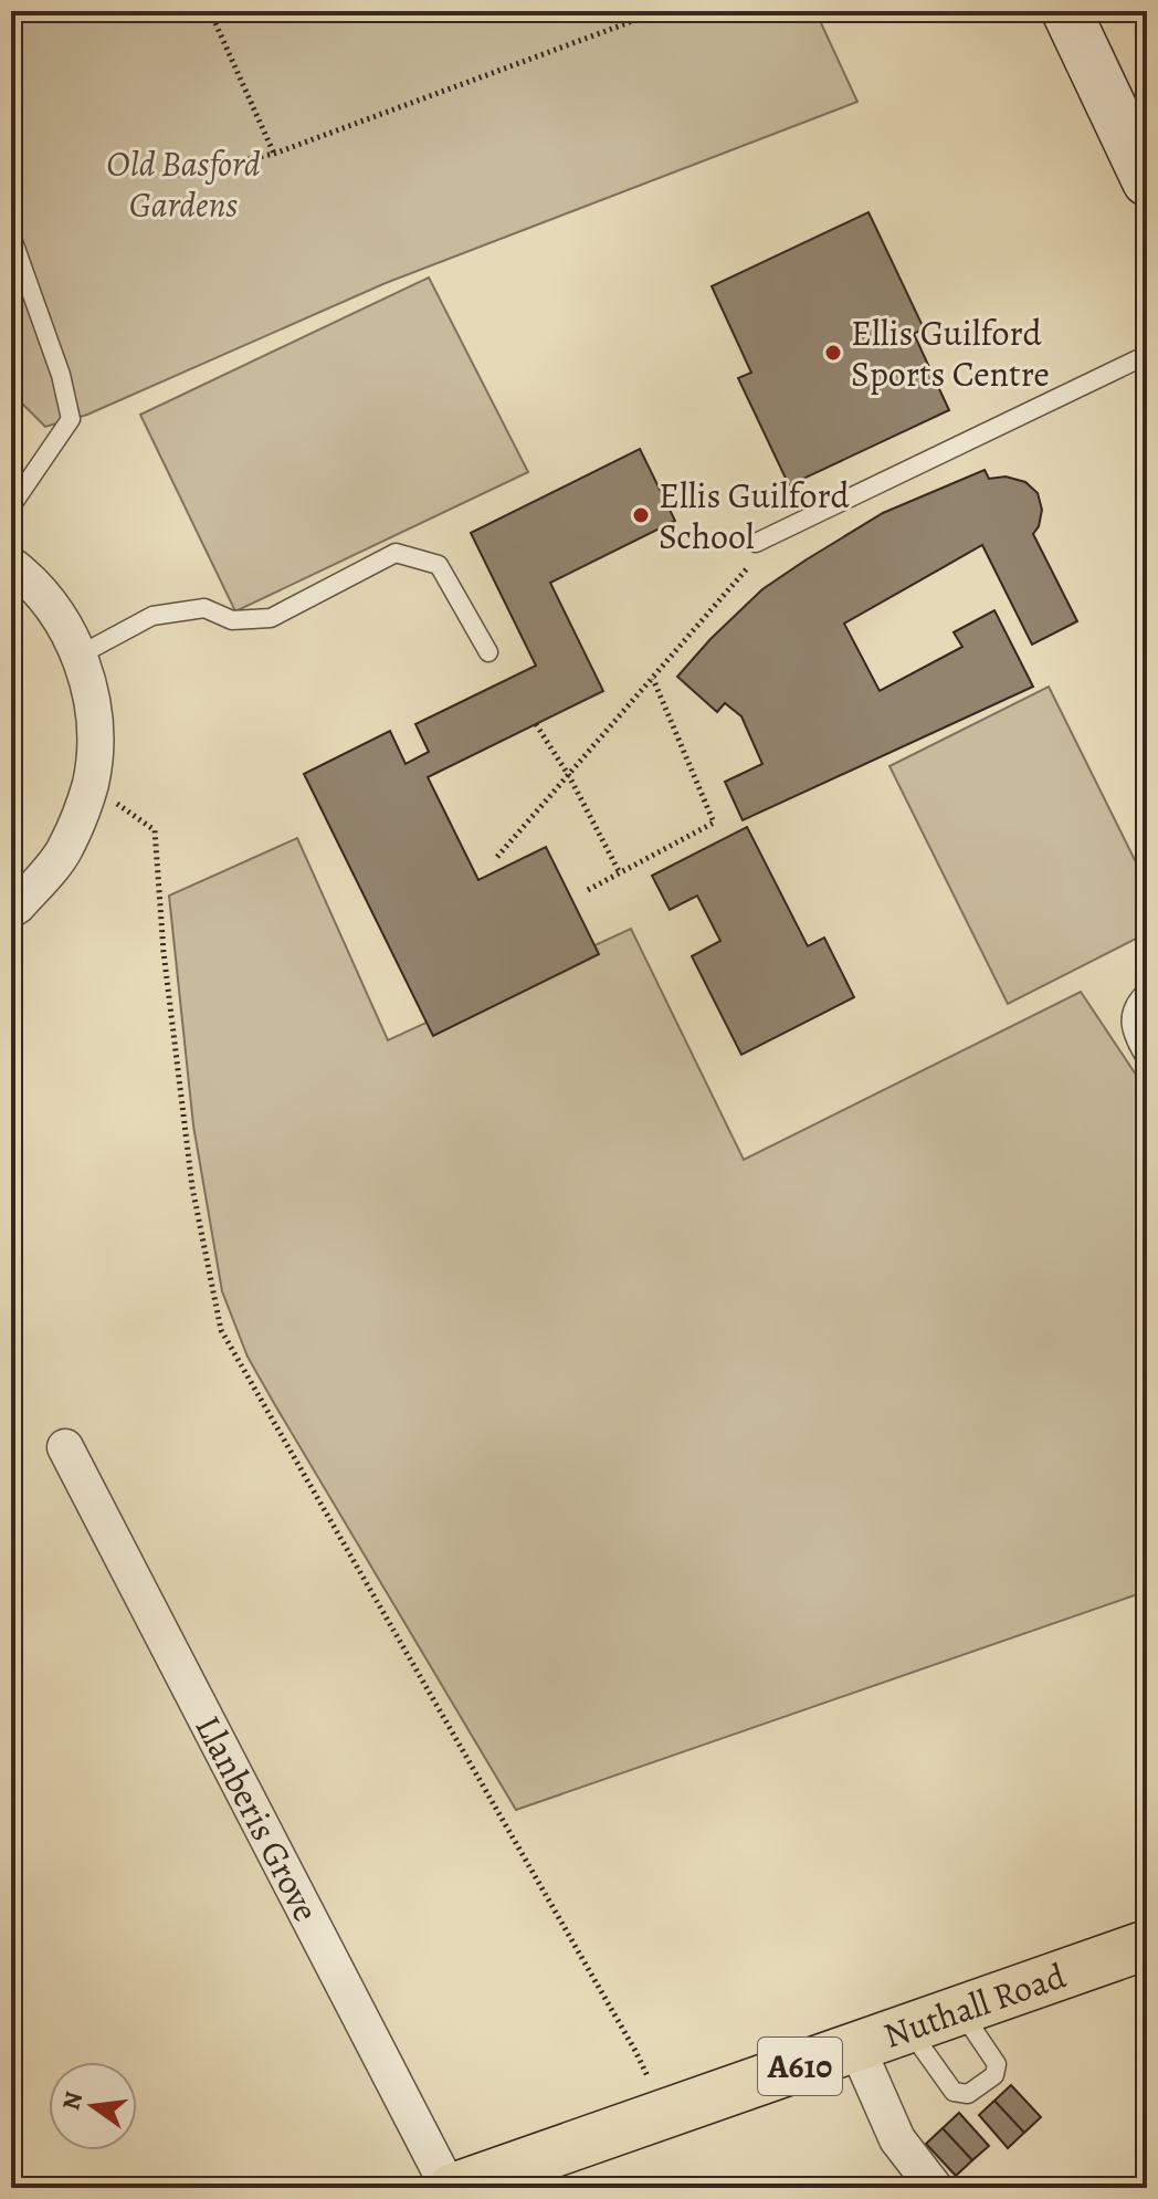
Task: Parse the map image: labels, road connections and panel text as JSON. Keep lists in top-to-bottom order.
{
  "streets": {
    "highway": ["Nuthall Road", "A610"],
    "street": ["Llanberis Grove"]
  },
  "crossings": [
    ["Llanberis Grove", "Nuthall Road"]
  ],
  "parks": ["Old Basford Gardens"],
  "places": ["Ellis Guilford Sports Centre", "Ellis Guilford School"],
  "north": "left"
}
